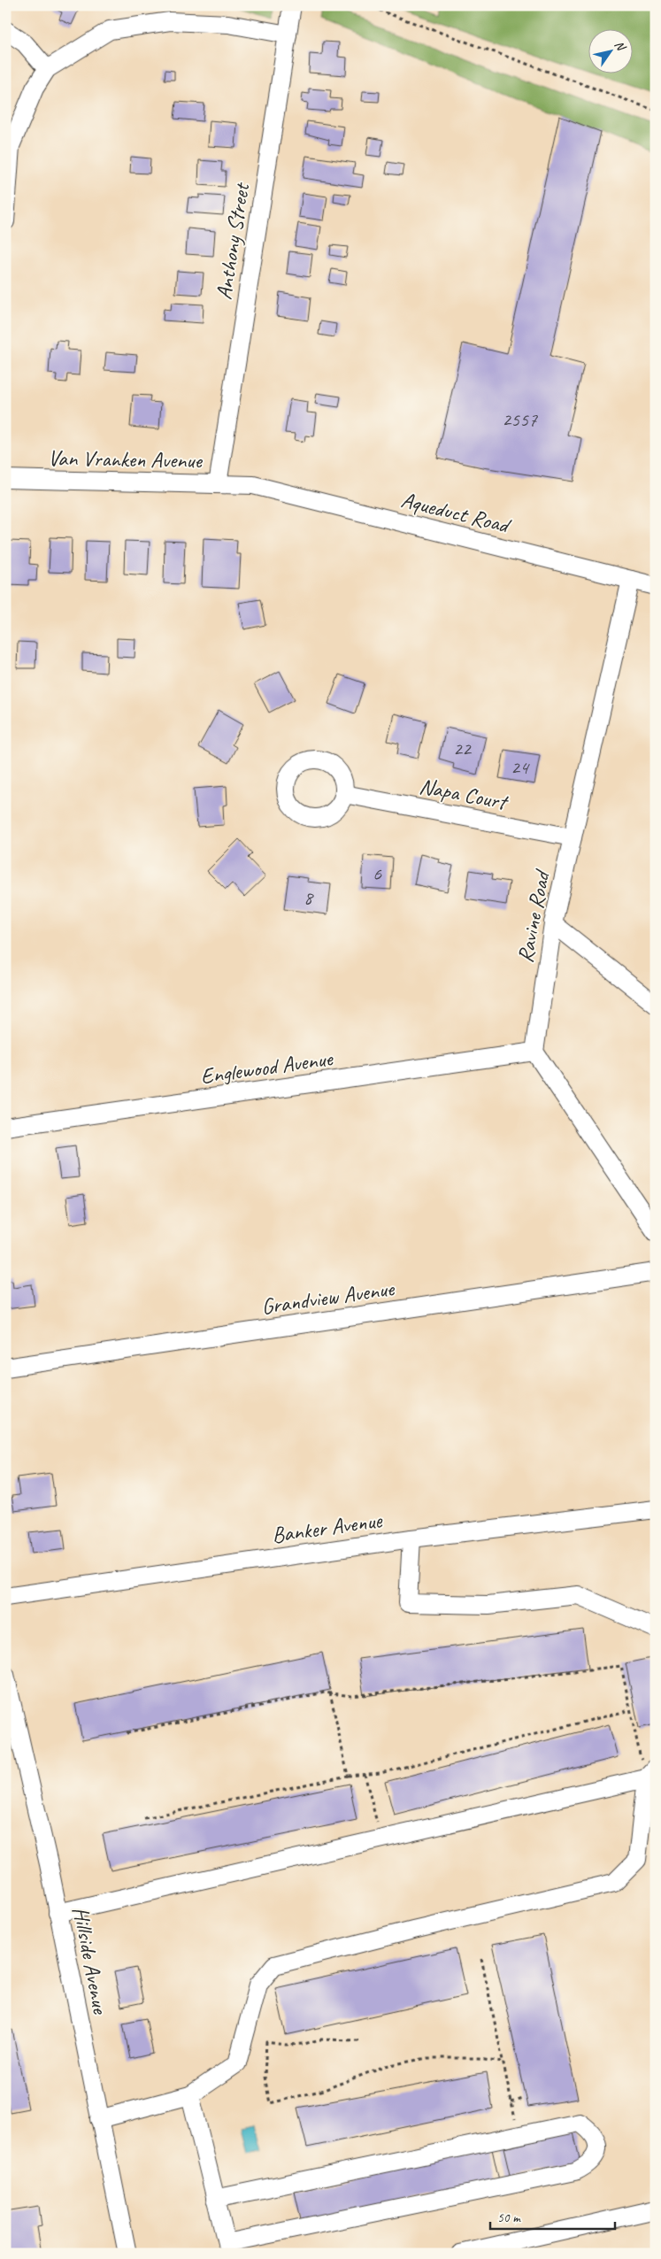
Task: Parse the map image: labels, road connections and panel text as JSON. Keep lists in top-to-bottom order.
{
  "streets": {
    "street": [
      "Anthony Street",
      "Van Vranken Avenue",
      "Aqueduct Road",
      "Napa Court",
      "Ravine Road",
      "Englewood Avenue",
      "Grandview Avenue",
      "Banker Avenue",
      "Hillside Avenue"
    ]
  },
  "crossings": [
    ["Anthony Street", "Van Vranken Avenue"],
    ["Van Vranken Avenue", "Aqueduct Road"],
    ["Aqueduct Road", "Ravine Road"],
    ["Napa Court", "Ravine Road"],
    ["Ravine Road", "Englewood Avenue"]
  ],
  "house_numbers": [
    "2557",
    "22",
    "24",
    "6",
    "8"
  ],
  "scale_bar": "50 m",
  "north": "top right"
}
